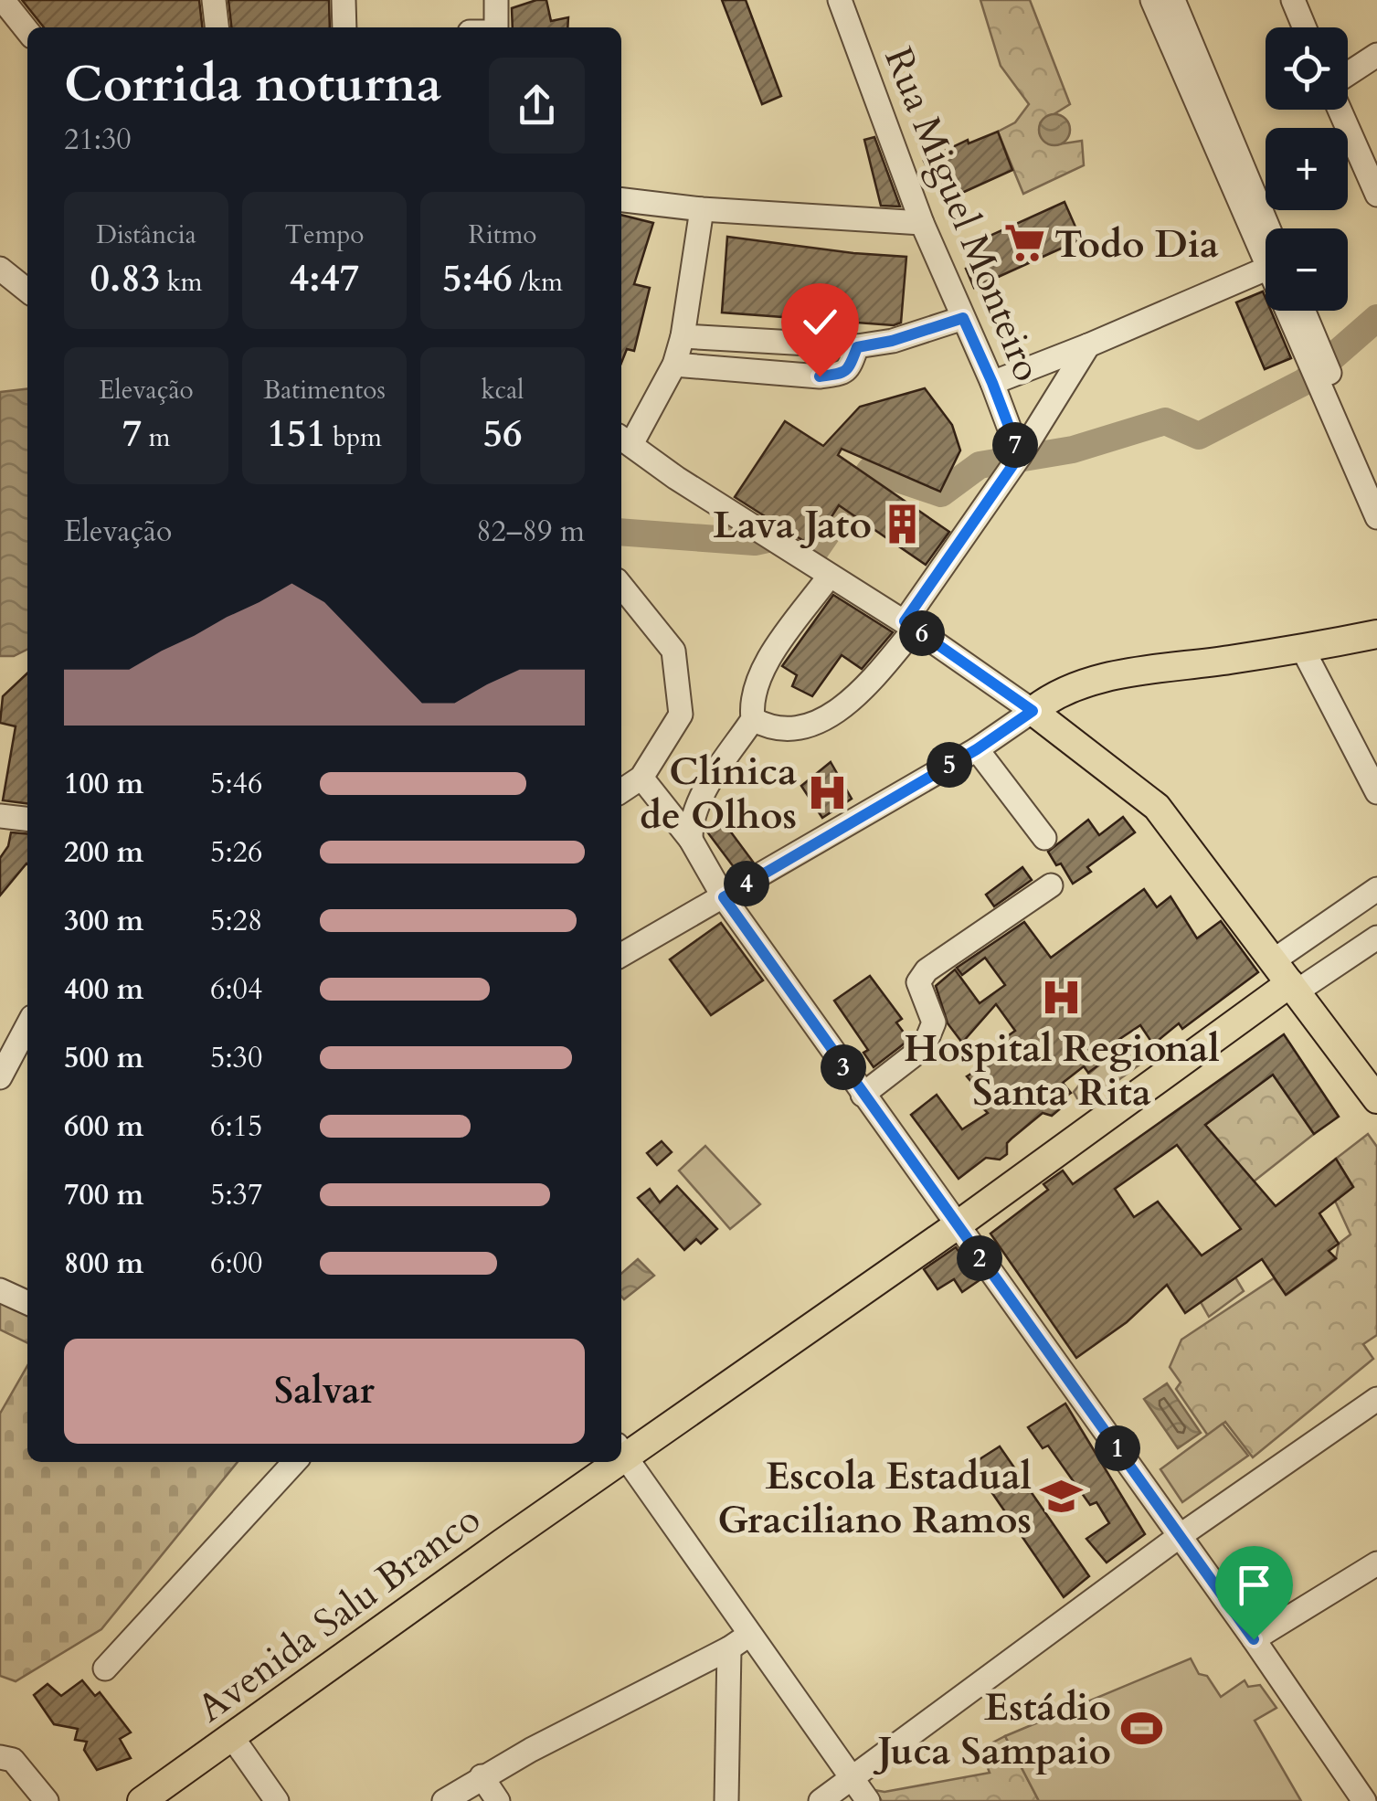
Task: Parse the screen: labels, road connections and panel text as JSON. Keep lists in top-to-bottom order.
{
  "streets": {
    "main road": ["Avenida Salu Branco"],
    "street": ["Rua Miguel Monteiro"]
  },
  "places": {
    "supermarket": ["Todo Dia"],
    "building": ["Lava Jato"],
    "hospital": ["Clínica de Olhos", "Hospital Regional Santa Rita"],
    "school or university": ["Escola Estadual Graciliano Ramos"],
    "sports": ["Estádio Juca Sampaio"]
  },
  "page": {
    "map_buttons": ["+", "−"],
    "heading": ["Corrida noturna", "21:30"],
    "stats": [
      ["Distância", "0.83 km"],
      ["Tempo", "4:47"],
      ["Ritmo", "5:46 /km"],
      ["Elevação", "7 m"],
      ["Batimentos", "151 bpm"],
      ["kcal", "56"]
    ],
    "pins": [
      "7",
      "6",
      "5",
      "4",
      "3",
      "2",
      "1"
    ],
    "chart": ["Elevação", "82–89 m"],
    "list": [
      {
        "name": "100 m",
        "note": "5:46"
      },
      {
        "name": "200 m",
        "note": "5:26"
      },
      {
        "name": "300 m",
        "note": "5:28"
      },
      {
        "name": "400 m",
        "note": "6:04"
      },
      {
        "name": "500 m",
        "note": "5:30"
      },
      {
        "name": "600 m",
        "note": "6:15"
      },
      {
        "name": "700 m",
        "note": "5:37"
      },
      {
        "name": "800 m",
        "note": "6:00"
      }
    ],
    "buttons": "Salvar"
  }
}
